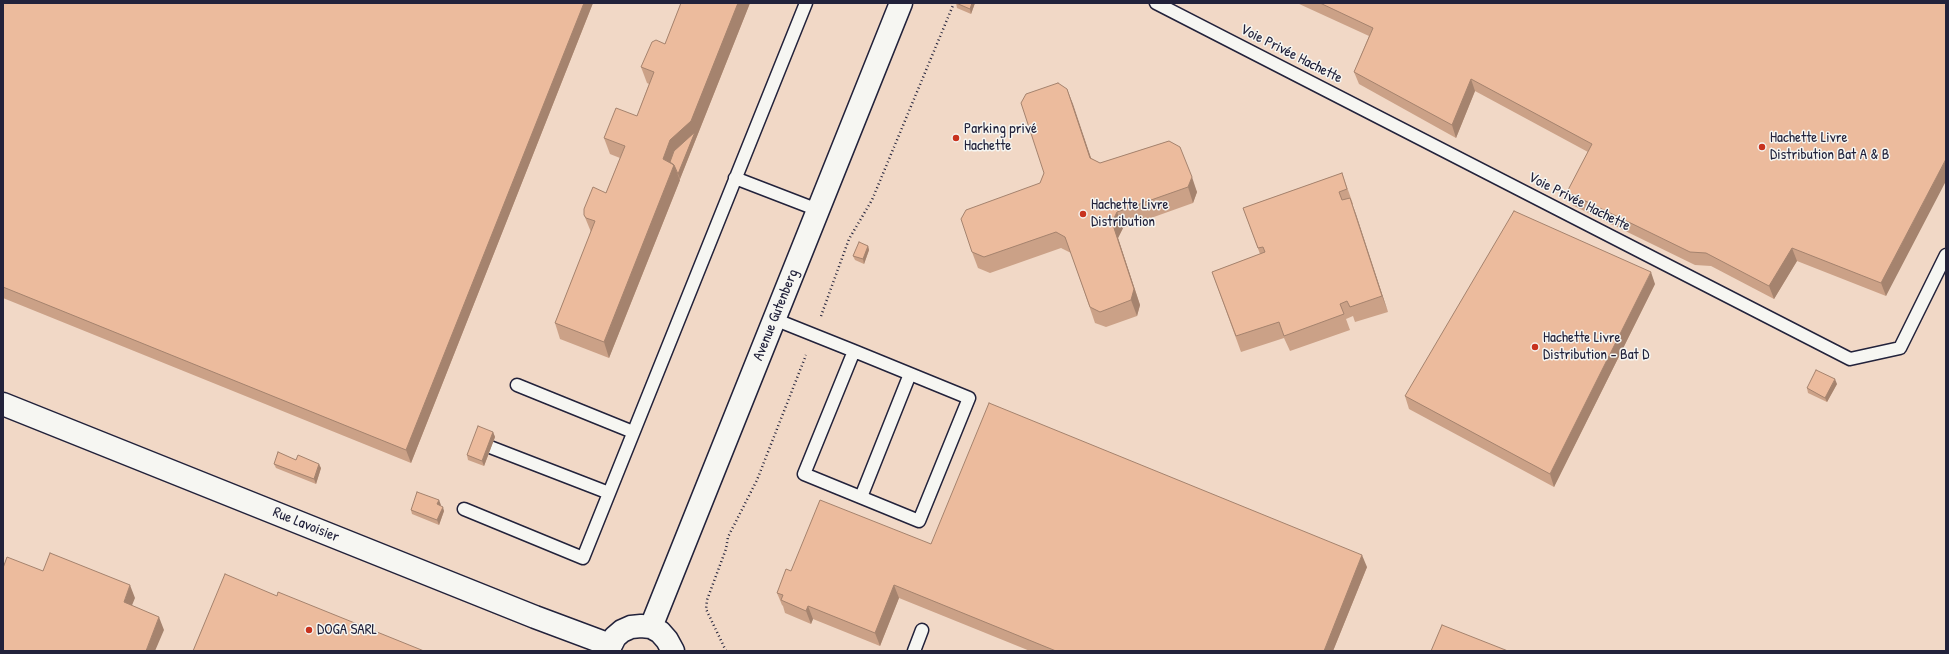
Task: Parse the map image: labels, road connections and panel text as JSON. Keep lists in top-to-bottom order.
{
  "streets": {
    "street": ["Avenue Gutenberg", "Rue Lavoisier"],
    "lane": ["Voie Privée Hachette"]
  },
  "places": [
    "Parking privé Hachette",
    "Hachette Livre Distribution Bat A & B",
    "Hachette Livre Distribution",
    "Hachette Livre Distribution - Bat D",
    "DOGA SARL"
  ]
}
